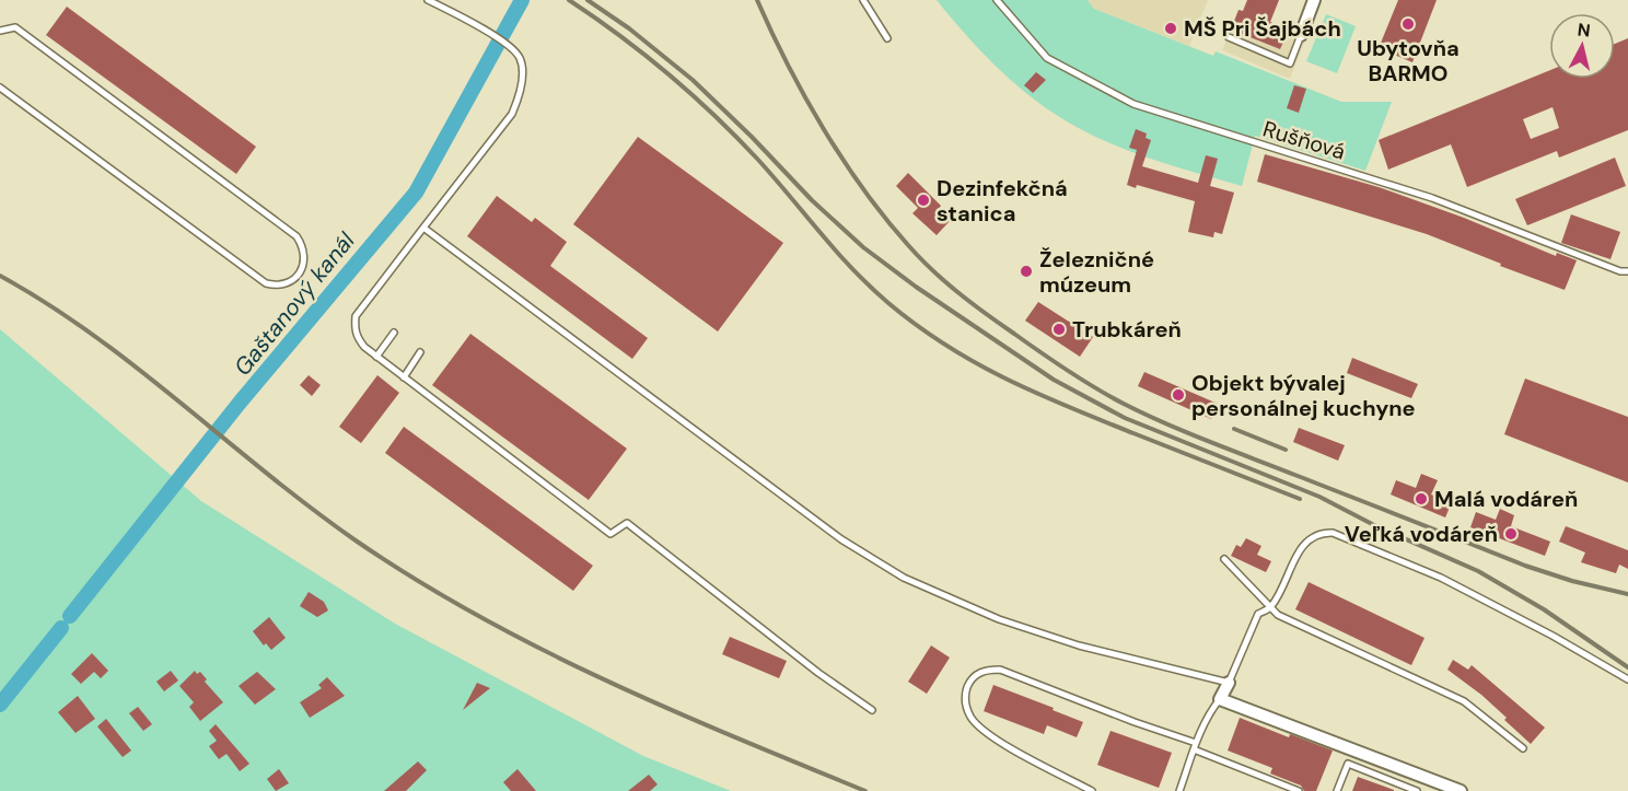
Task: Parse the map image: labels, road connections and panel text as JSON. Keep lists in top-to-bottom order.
{
  "streets": {
    "lane": ["Rušňová"]
  },
  "water": ["Gaštanový kanál"],
  "places": [
    "Ubytovňa BARMO",
    "MŠ Pri Šajbách",
    "Dezinfekčná stanica",
    "Železničné múzeum",
    "Trubkáreň",
    "Objekt bývalej personálnej kuchyne",
    "Malá vodáreň",
    "Veľká vodáreň"
  ],
  "north": "top"
}
